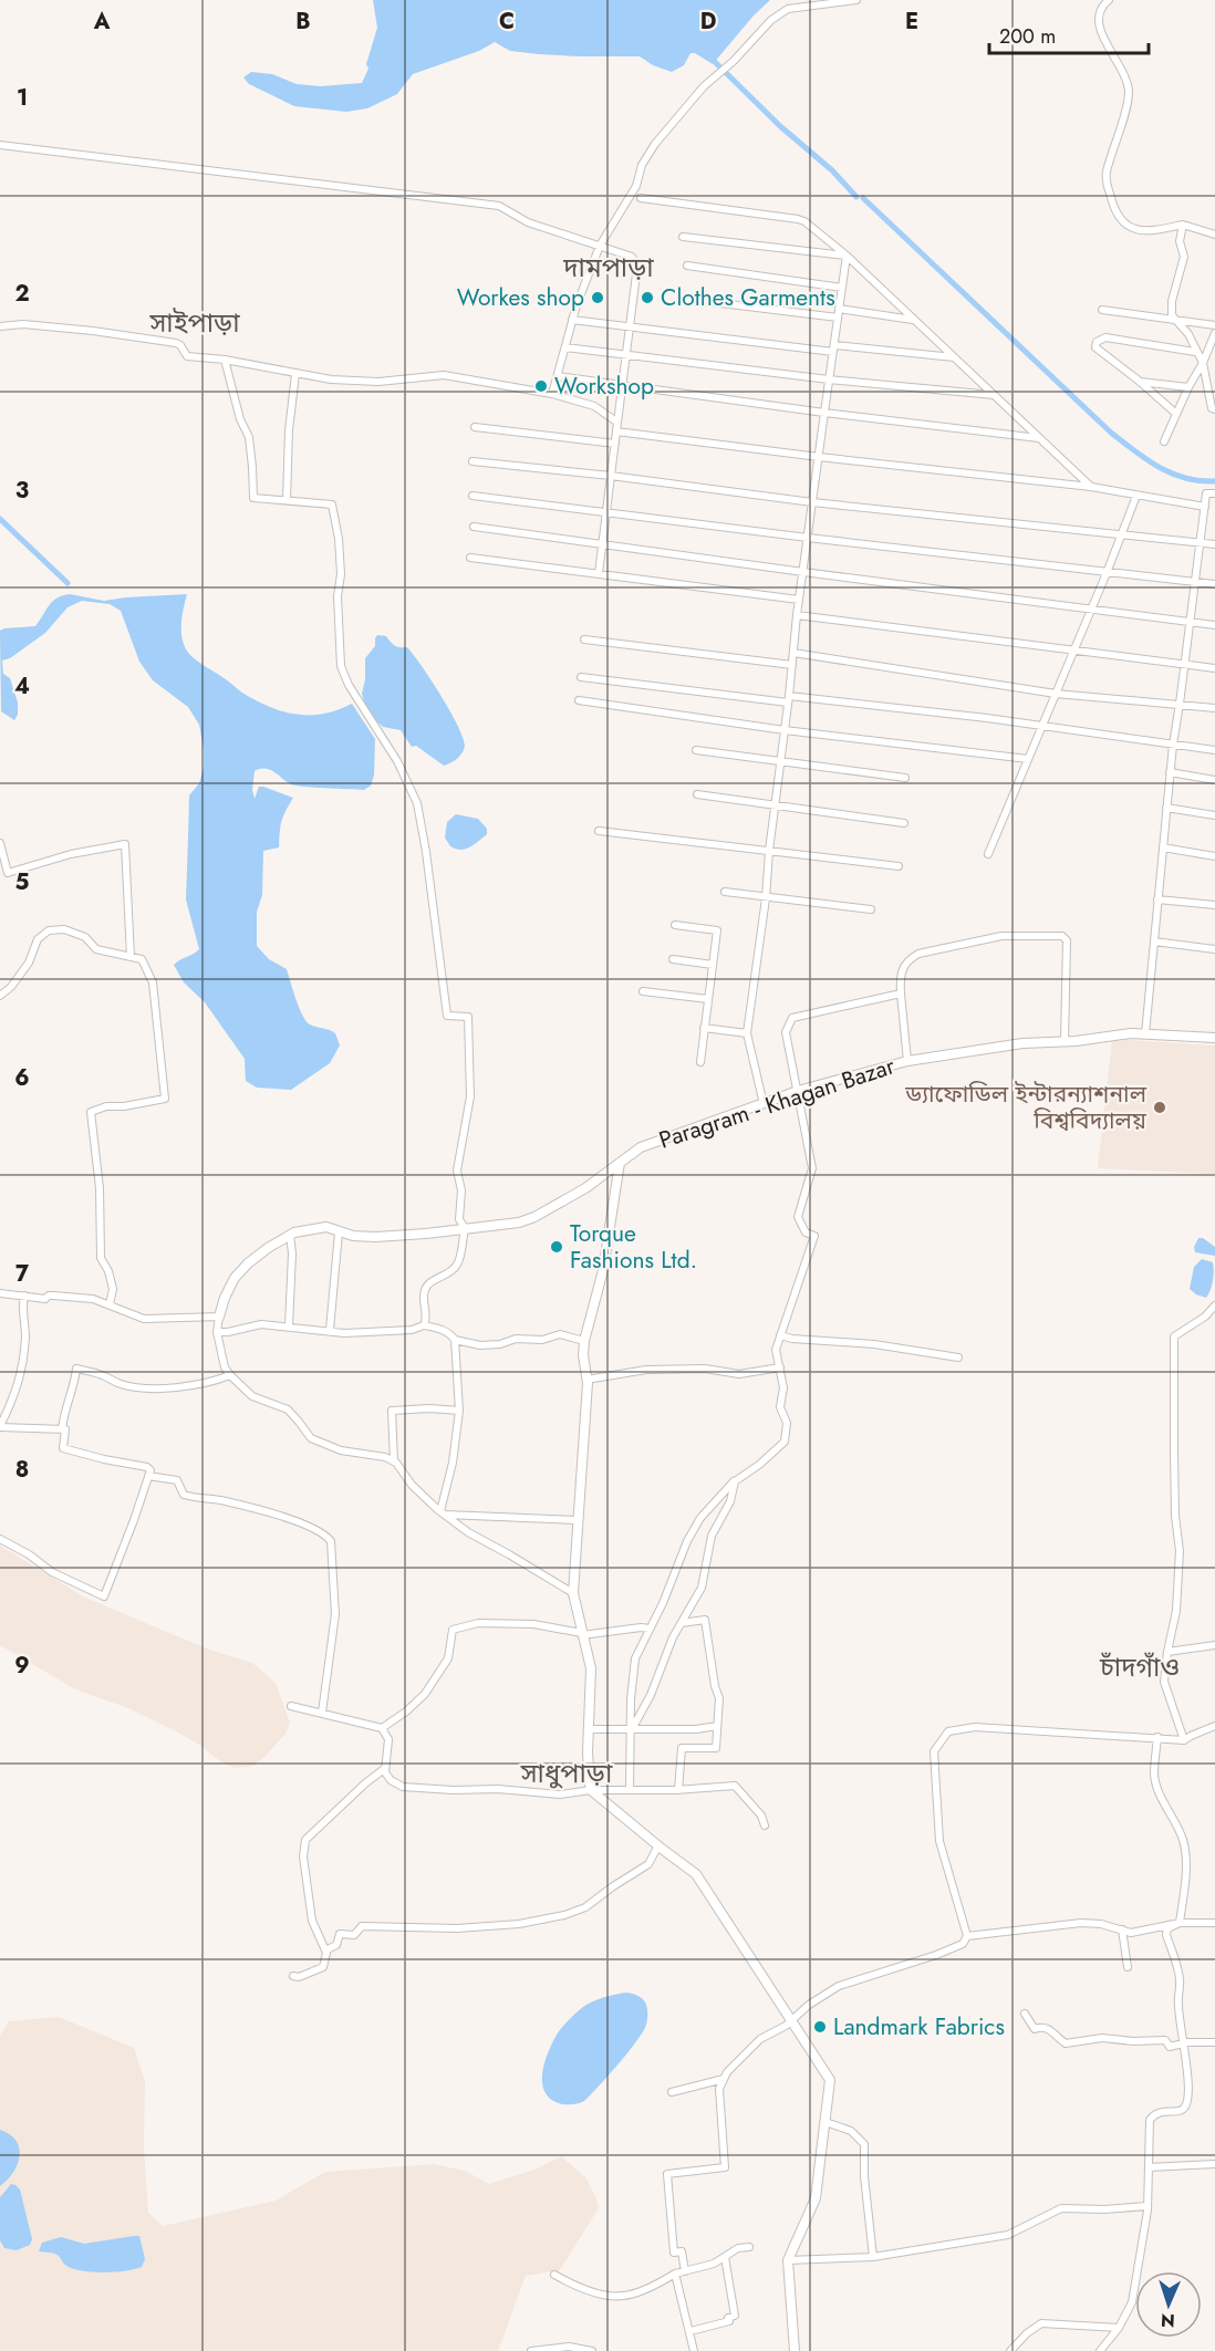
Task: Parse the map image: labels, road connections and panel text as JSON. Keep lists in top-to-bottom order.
{
  "streets": {
    "street": ["Paragram - Khagan Bazar"]
  },
  "districts": [
    "দামপাড়া",
    "সাইপাড়া",
    "চাঁদগাঁও",
    "সাধুপাড়া"
  ],
  "places": [
    "Workes shop",
    "Clothes Garments",
    "Workshop",
    "ড্যাফোডিল ইন্টারন্যাশনাল বিশ্ববিদ্যালয়",
    "Torque Fashions Ltd.",
    "Landmark Fabrics"
  ],
  "scale_bar": "200 m",
  "north": "bottom",
  "grid": {
    "columns": [
      "A",
      "B",
      "C",
      "D",
      "E"
    ],
    "rows": [
      "1",
      "2",
      "3",
      "4",
      "5",
      "6",
      "7",
      "8",
      "9"
    ]
  }
}
